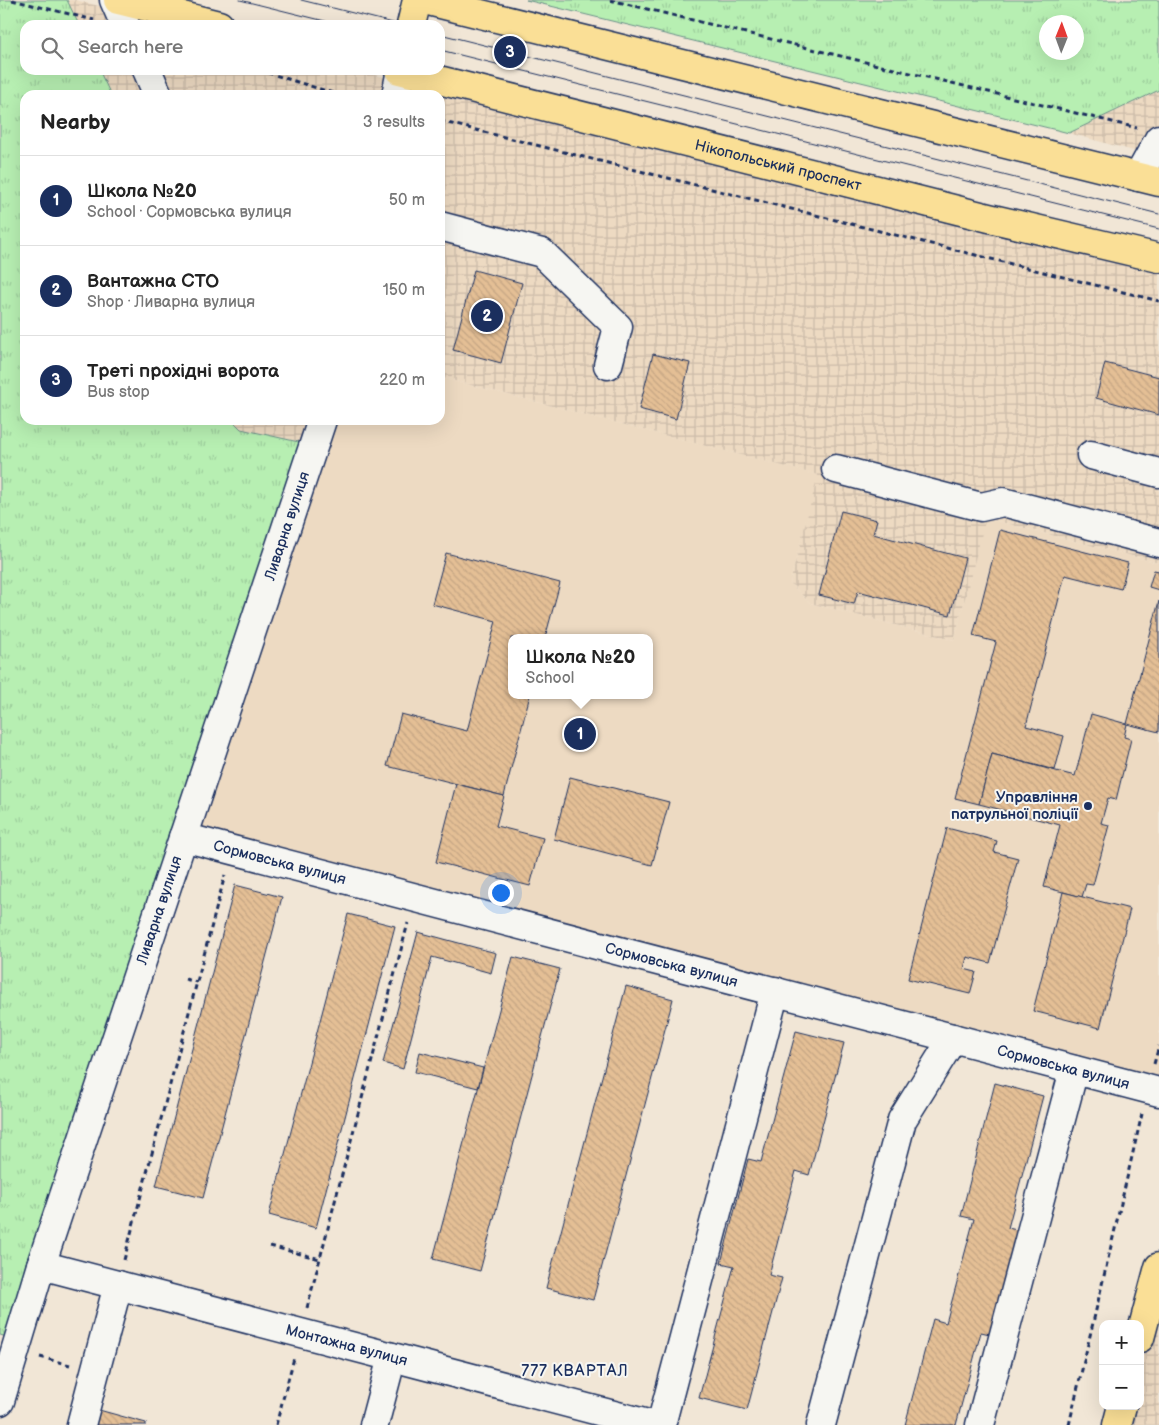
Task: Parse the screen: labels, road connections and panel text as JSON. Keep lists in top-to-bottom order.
{
  "streets": {
    "main road": ["Нікопольський проспект"],
    "street": ["Ливарна вулиця", "Сормовська вулиця", "Монтажна вулиця"]
  },
  "crossings": [
    ["Ливарна вулиця", "Сормовська вулиця"],
    ["Ливарна вулиця", "Монтажна вулиця"]
  ],
  "districts": ["777 КВАРТАЛ"],
  "places": ["Управління патрульної поліції"],
  "north": "top",
  "page": {
    "search": "Search here",
    "pins": ["3", "2", "1"],
    "heading": ["Nearby", "3 results"],
    "list": [
      {
        "mark": "1",
        "name": "Школа №20",
        "note": "School · Сормовська вулиця",
        "value": "50 m"
      },
      {
        "mark": "2",
        "name": "Вантажна СТО",
        "note": "Shop · Ливарна вулиця",
        "value": "150 m"
      },
      {
        "mark": "3",
        "name": "Треті прохідні ворота",
        "note": "Bus stop",
        "value": "220 m"
      }
    ],
    "popup": ["Школа №20", "School"],
    "map_buttons": ["+", "−"]
  }
}
